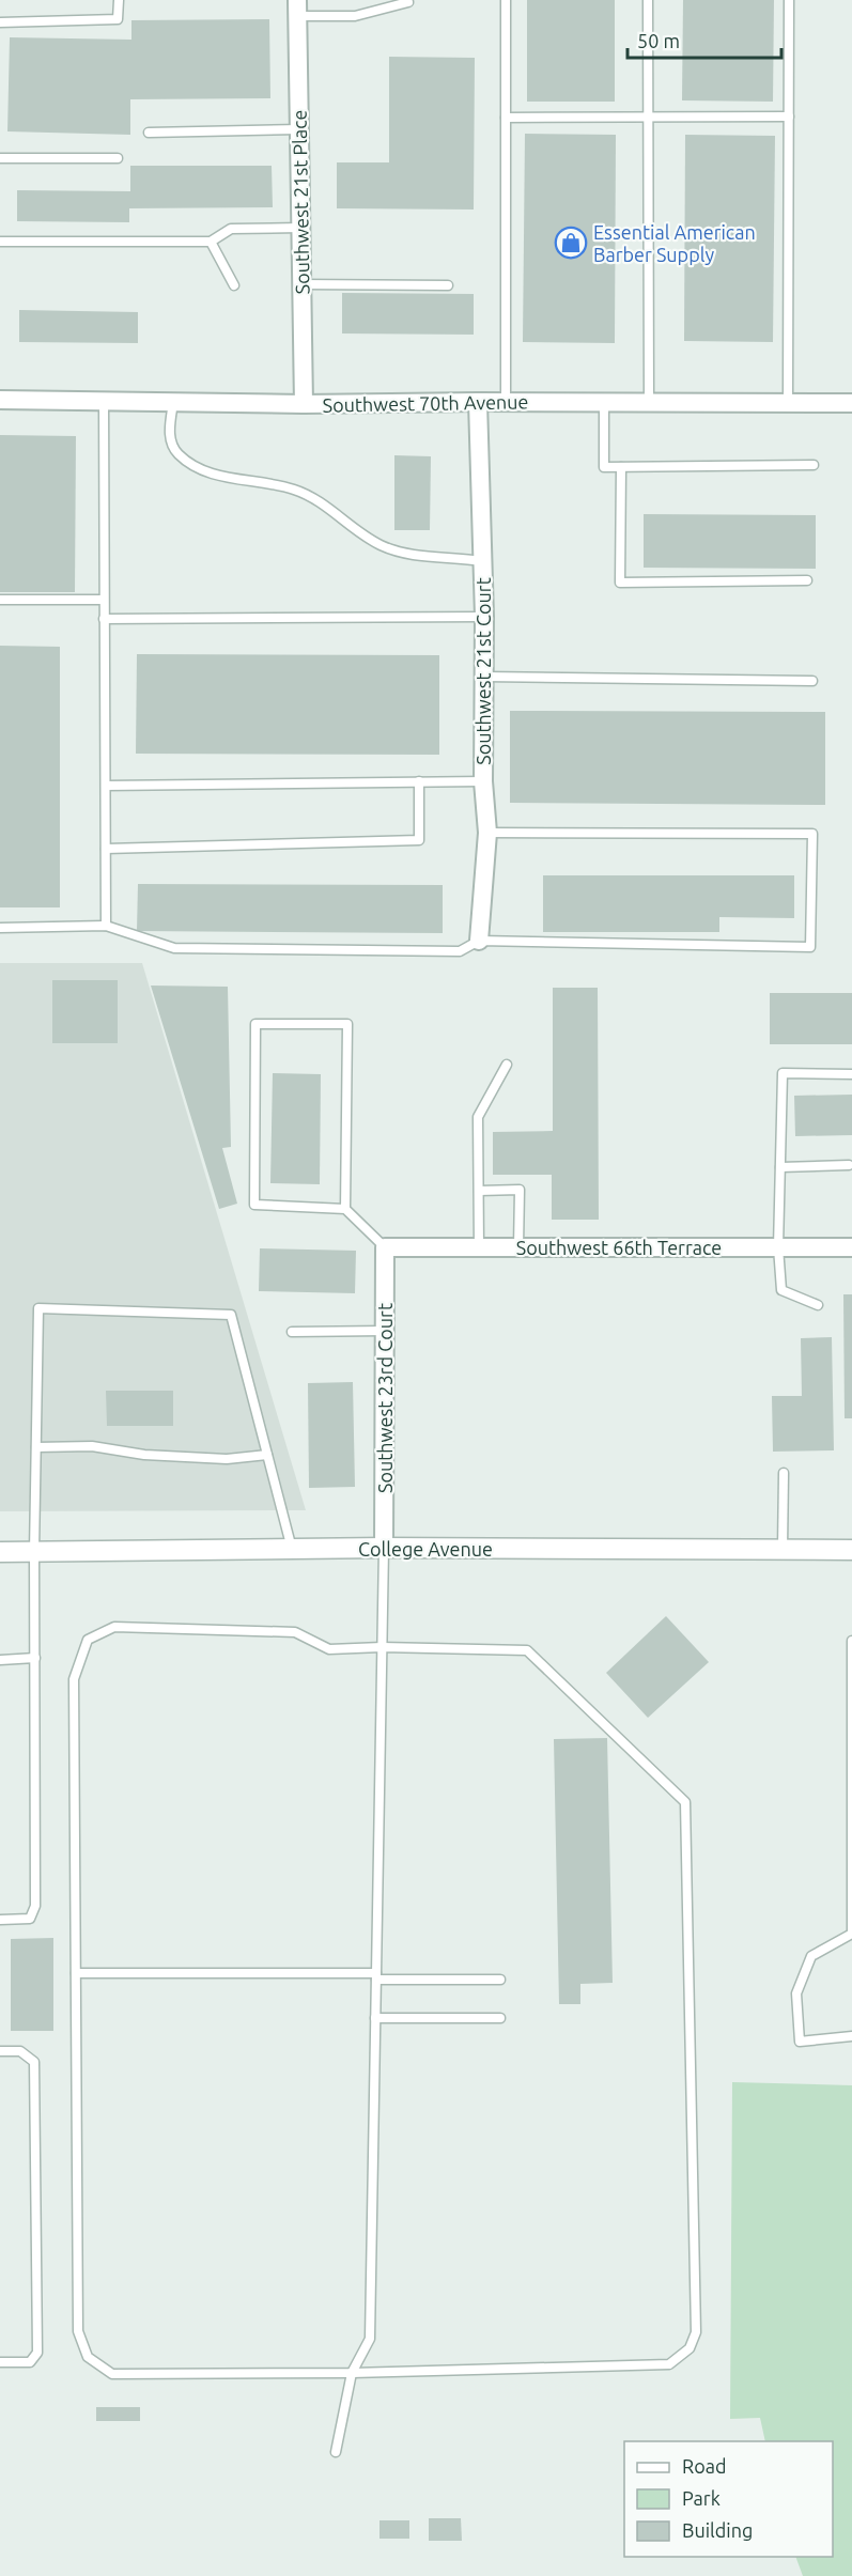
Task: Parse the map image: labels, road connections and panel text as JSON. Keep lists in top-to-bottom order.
{
  "streets": {
    "street": [
      "Southwest 21st Place",
      "Southwest 70th Avenue",
      "Southwest 21st Court",
      "Southwest 66th Terrace",
      "Southwest 23rd Court",
      "College Avenue"
    ]
  },
  "crossings": [
    ["Southwest 21st Place", "Southwest 70th Avenue"],
    ["Southwest 70th Avenue", "Southwest 21st Court"],
    ["Southwest 66th Terrace", "Southwest 23rd Court"],
    ["Southwest 23rd Court", "College Avenue"]
  ],
  "places": {
    "shop": ["Essential American Barber Supply"]
  },
  "legend": ["Road", "Park", "Building"],
  "scale_bar": "50 m"
}
